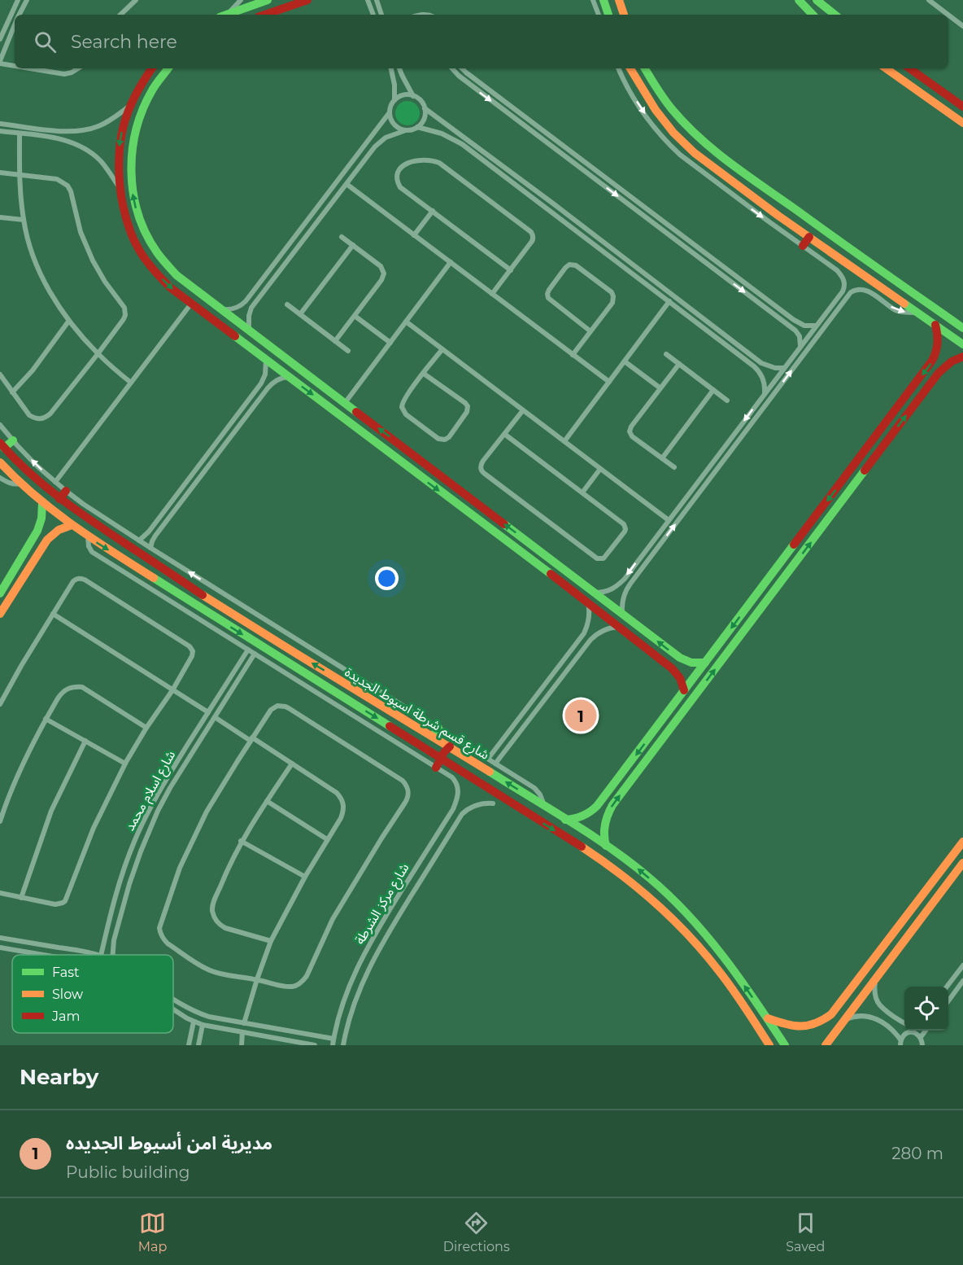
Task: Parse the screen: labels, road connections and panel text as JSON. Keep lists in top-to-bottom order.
{
  "streets": {
    "main road": ["شارع قسم شرطة اسيوط الجديدة"],
    "street": ["شارع اسلام محمد", "شارع مركز الشرطة"]
  },
  "legend": ["Fast", "Slow", "Jam"],
  "page": {
    "search": "Search here",
    "pins": "1",
    "heading": "Nearby",
    "list": [
      {
        "mark": "1",
        "name": "مديرية امن أسيوط الجديده",
        "note": "Public building",
        "value": "280 m"
      }
    ],
    "nav": ["Map", "Directions", "Saved"]
  }
}
